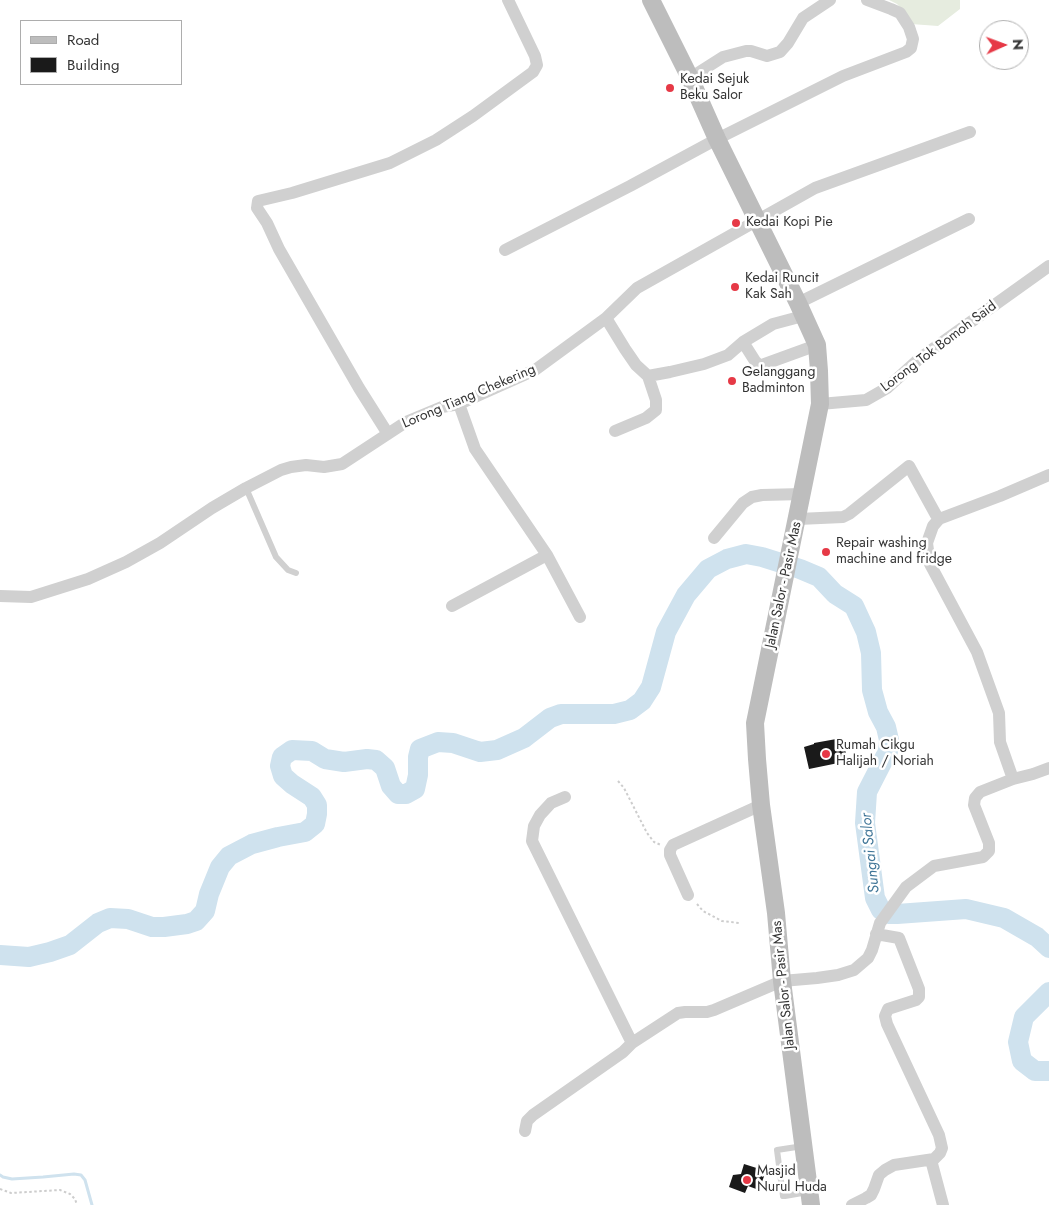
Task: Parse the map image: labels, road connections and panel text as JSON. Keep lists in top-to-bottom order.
{
  "streets": {
    "main road": ["Jalan Salor - Pasir Mas"],
    "street": ["Lorong Tok Bomoh Said", "Lorong Tiang Chekering"]
  },
  "crossings": [
    ["Lorong Tok Bomoh Said", "Jalan Salor - Pasir Mas"],
    ["Lorong Tiang Chekering", "Jalan Salor - Pasir Mas"]
  ],
  "water": ["Sungai Salor"],
  "places": [
    "Kedai Sejuk Beku Salor",
    "Kedai Kopi Pie",
    "Kedai Runcit Kak Sah",
    "Gelanggang Badminton",
    "Repair washing machine and fridge",
    "Rumah Cikgu Halijah / Noriah",
    "Masjid Nurul Huda"
  ],
  "legend": ["Road", "Building"],
  "north": "right"
}
